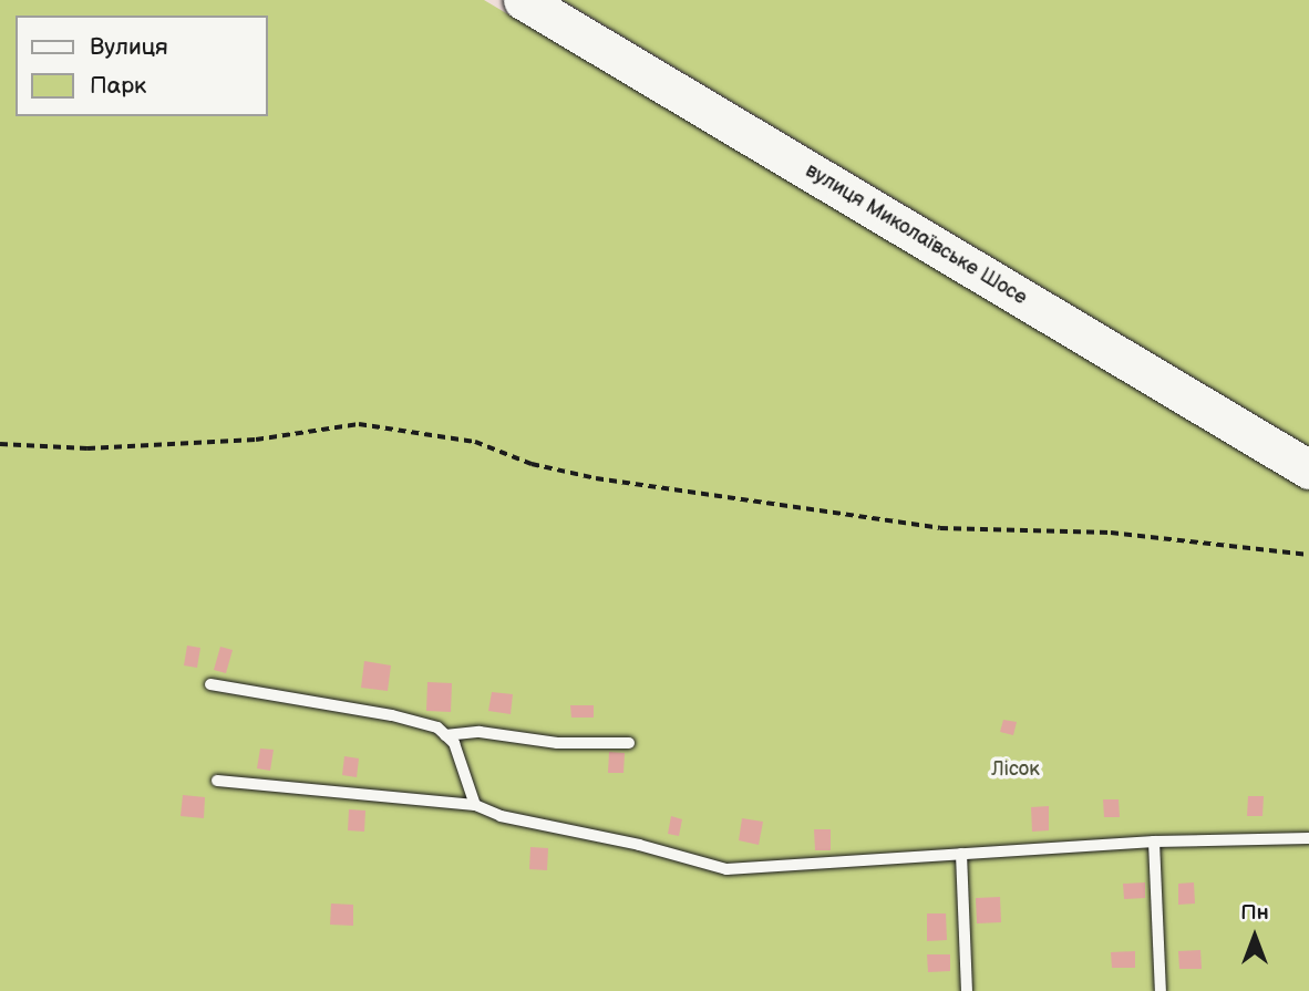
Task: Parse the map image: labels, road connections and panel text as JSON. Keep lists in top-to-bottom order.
{
  "streets": {
    "main road": ["вулиця Миколаївське Шосе"]
  },
  "parks": ["Лісок"],
  "legend": ["Вулиця", "Парк"],
  "north": "top"
}
